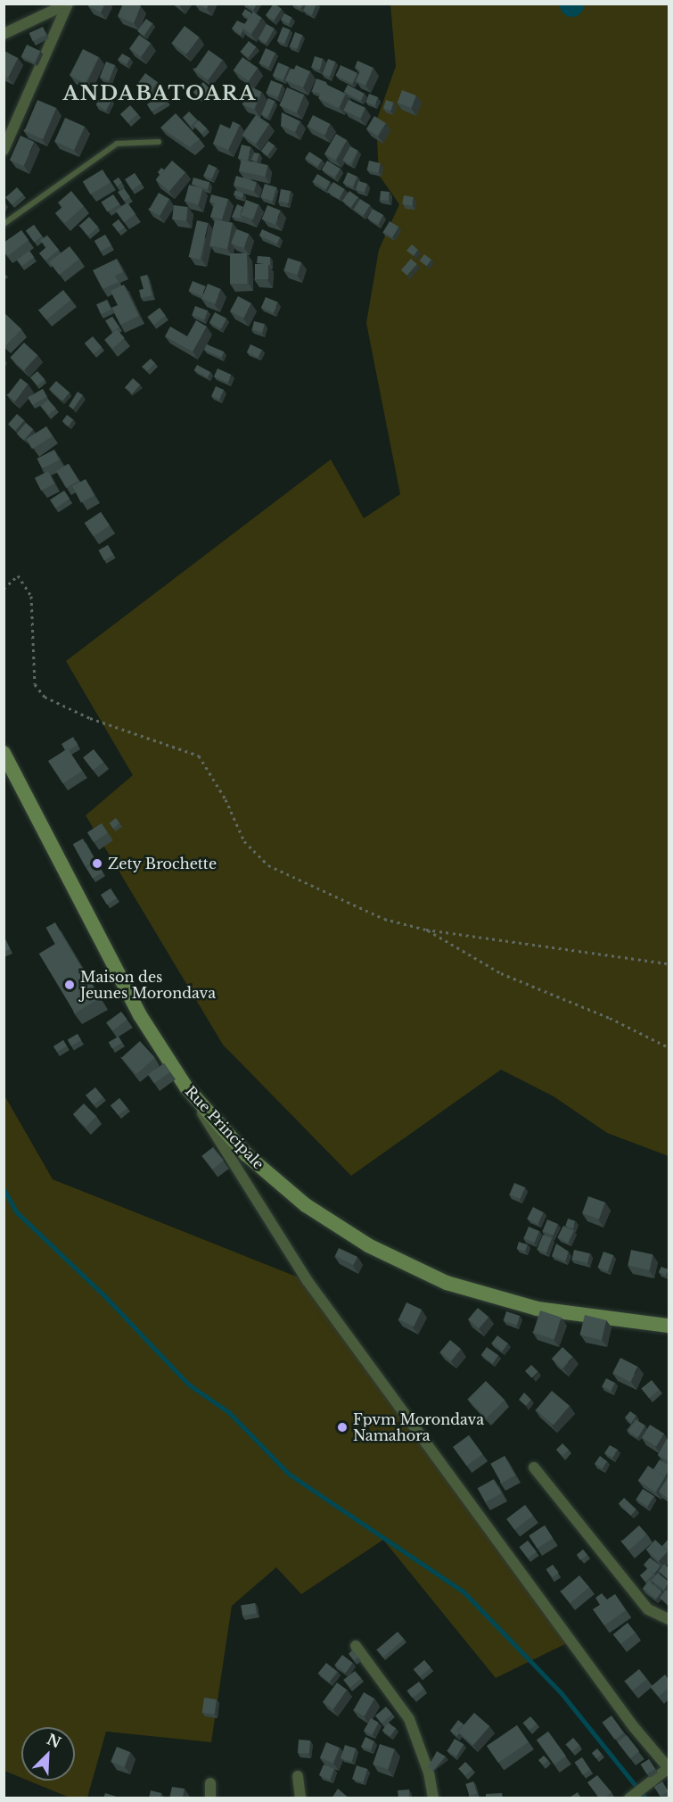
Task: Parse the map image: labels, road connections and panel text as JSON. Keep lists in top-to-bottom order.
{
  "streets": {
    "main road": ["Rue Principale"]
  },
  "districts": ["ANDABATOARA"],
  "places": ["Zety Brochette", "Maison des Jeunes Morondava", "Fpvm Morondava Namahora"],
  "north": "top right"
}
